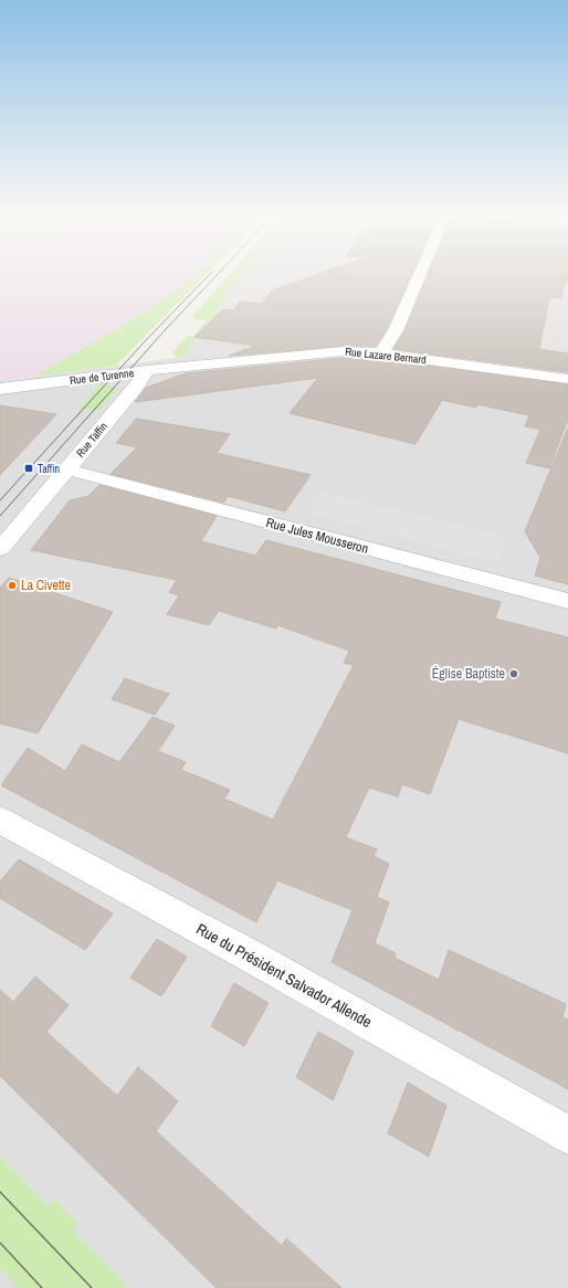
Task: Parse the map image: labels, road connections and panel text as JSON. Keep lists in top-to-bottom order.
{
  "streets": {
    "street": [
      "Rue Lazare Bernard",
      "Rue de Turenne",
      "Rue Taffin",
      "Rue Jules Mousseron",
      "Rue du Président Salvador Allende"
    ]
  },
  "crossings": [
    ["Rue Lazare Bernard", "Rue de Turenne"],
    ["Rue de Turenne", "Rue Taffin"],
    ["Rue Taffin", "Rue Jules Mousseron"]
  ],
  "places": {
    "transit": ["Taffin"],
    "other": ["La Civette", "Église Baptiste"]
  }
}
